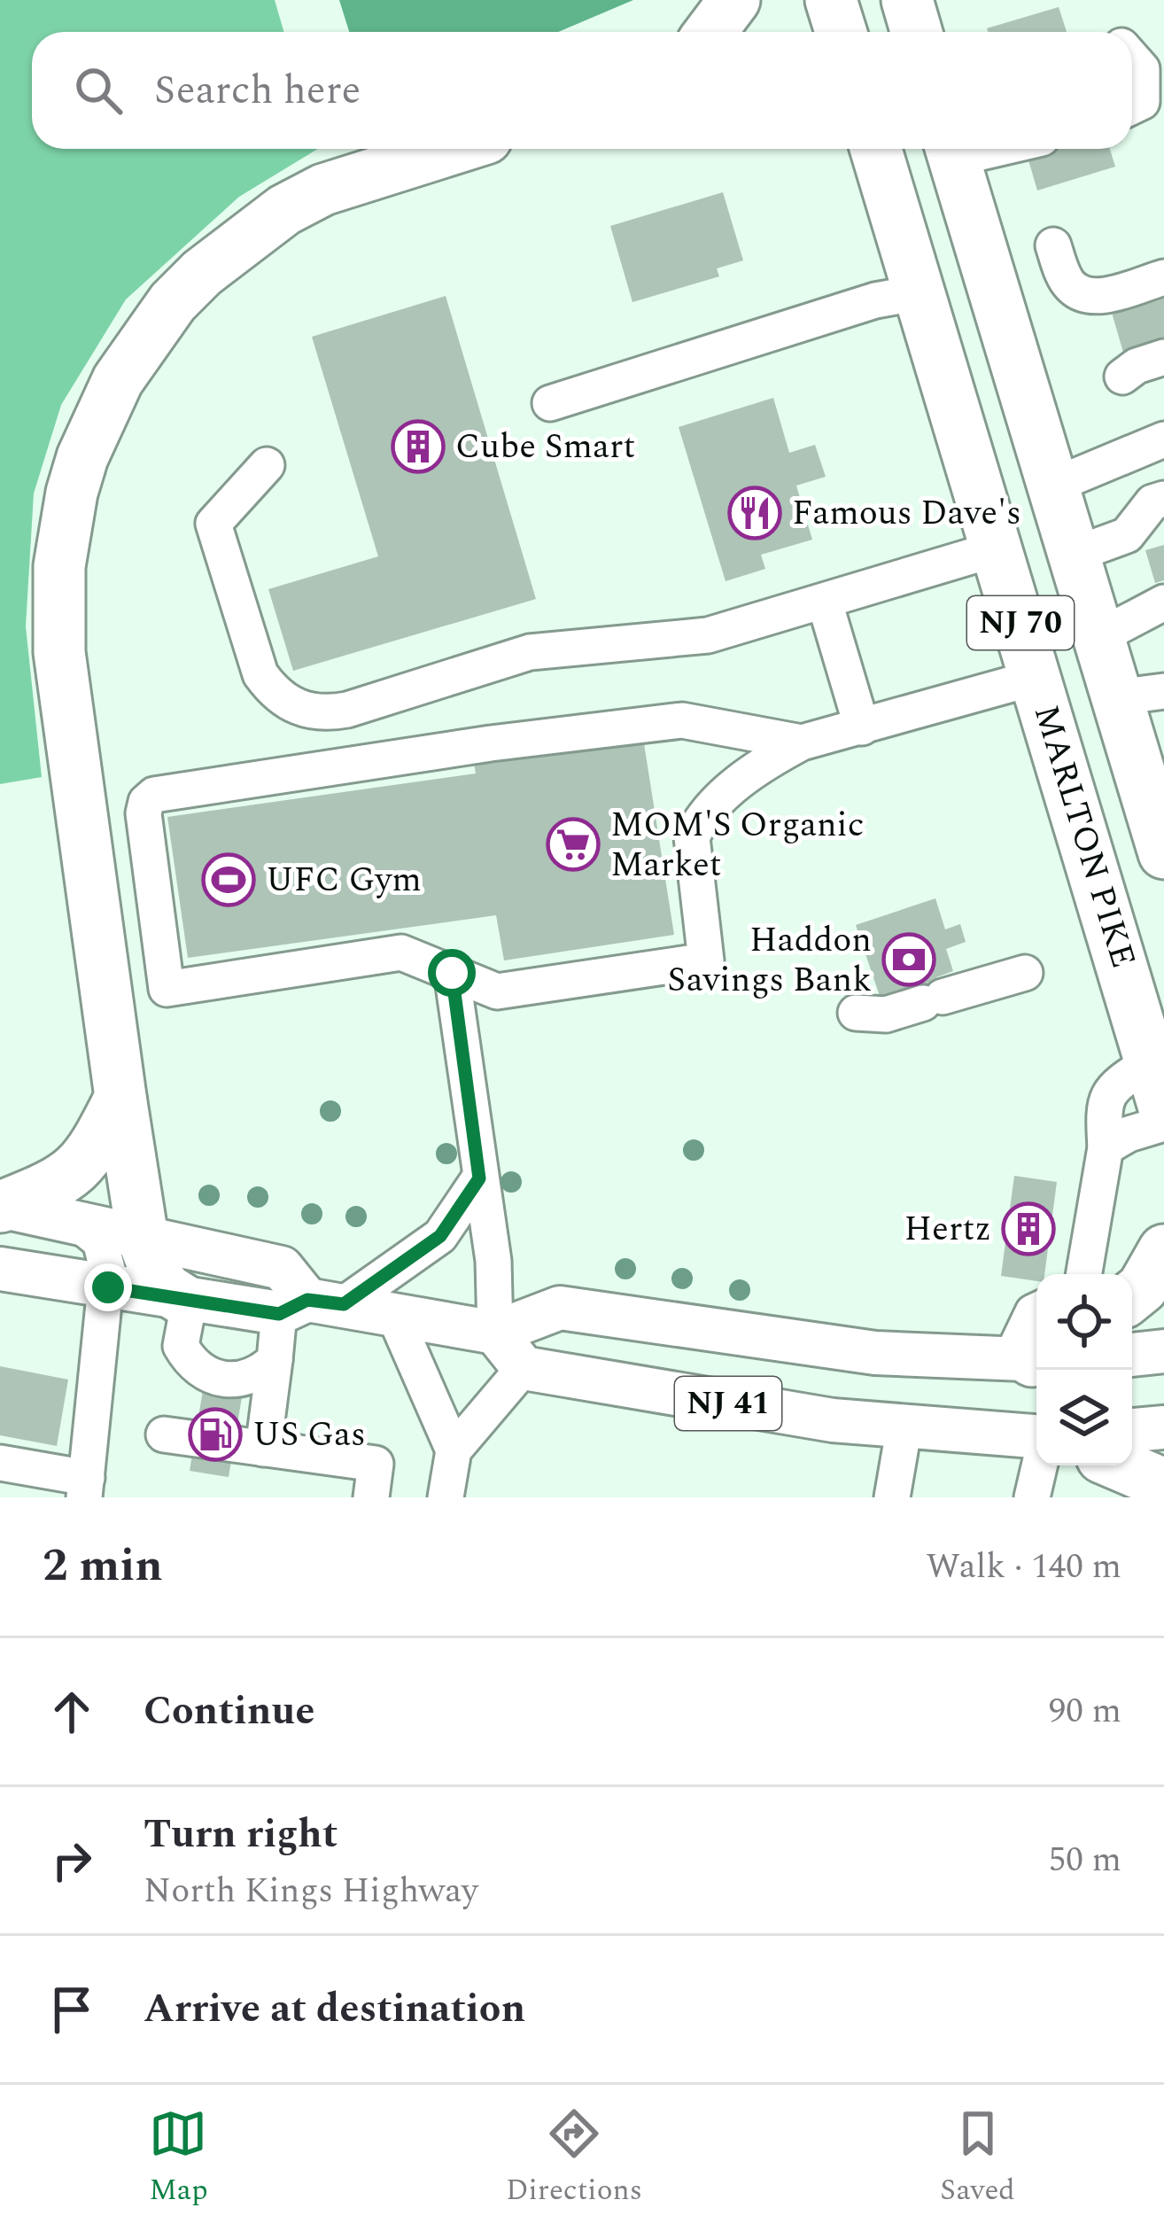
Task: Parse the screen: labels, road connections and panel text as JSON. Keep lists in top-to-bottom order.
{
  "streets": {
    "highway": ["NJ 70", "MARLTON PIKE"],
    "main road": ["NJ 41"]
  },
  "places": {
    "building": ["Cube Smart", "Hertz"],
    "restaurant": ["Famous Dave's"],
    "supermarket": ["MOM'S Organic Market"],
    "sports": ["UFC Gym"],
    "bank": ["Haddon Savings Bank"],
    "fuel station": ["US Gas"]
  },
  "page": {
    "search": "Search here",
    "heading": ["2 min", "Walk · 140 m"],
    "list": [
      ["Continue", "90 m"],
      ["Turn right", "North Kings Highway", "50 m"],
      "Arrive at destination"
    ],
    "nav": ["Map", "Directions", "Saved"]
  }
}
